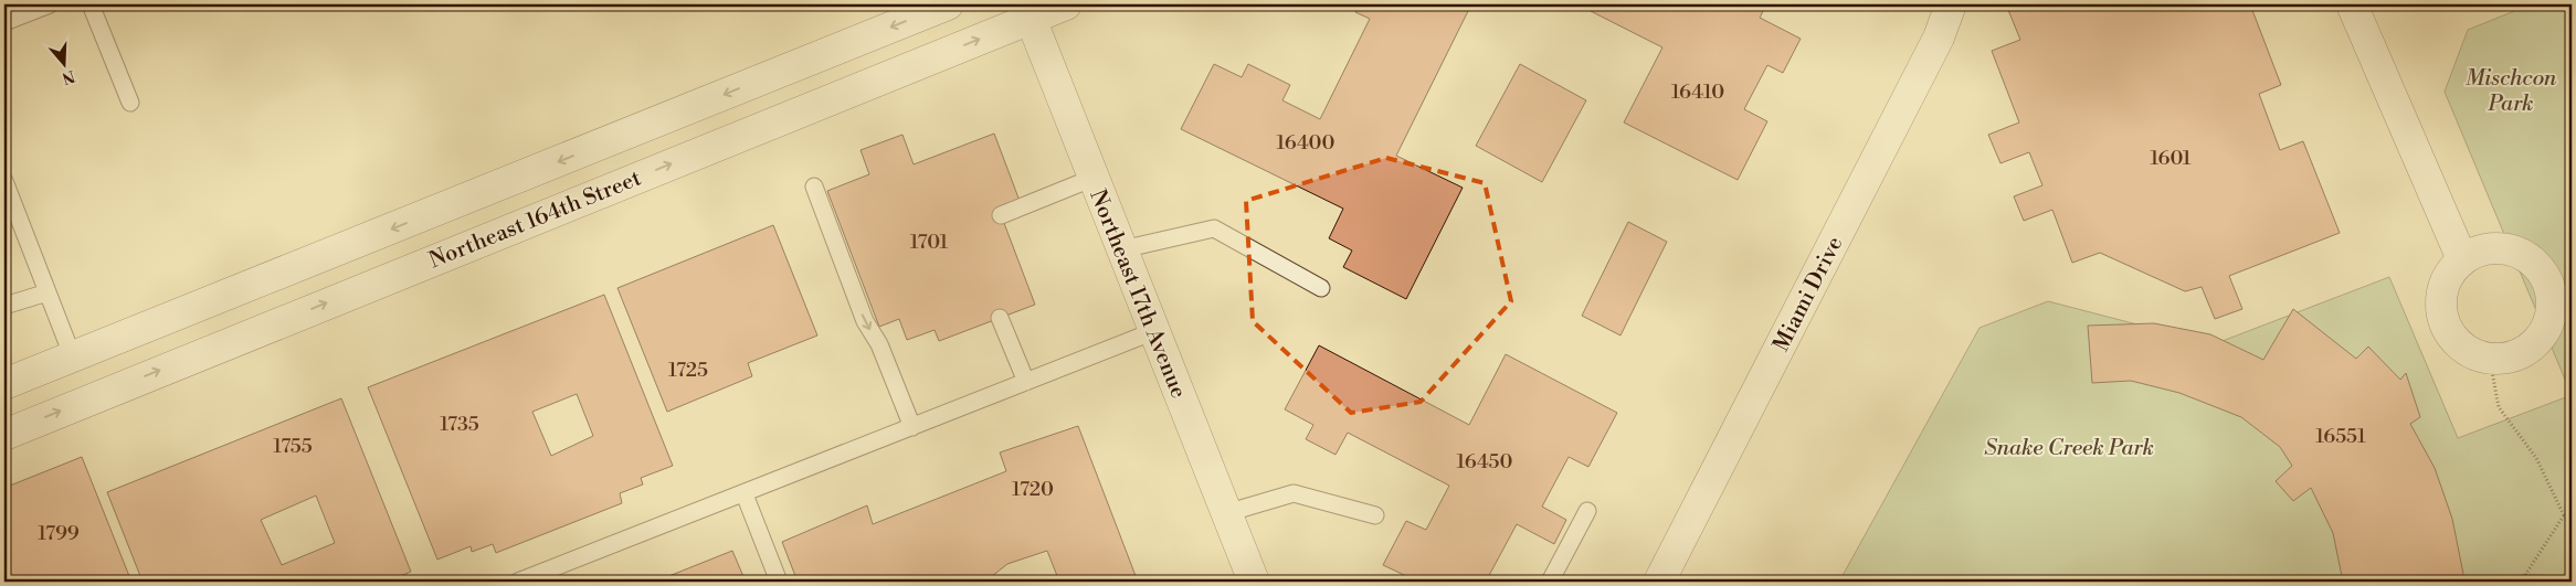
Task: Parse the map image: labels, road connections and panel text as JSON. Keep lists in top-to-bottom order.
{
  "streets": {
    "street": ["Northeast 164th Street", "Northeast 17th Avenue", "Miami Drive"]
  },
  "crossings": [
    ["Northeast 164th Street", "Northeast 17th Avenue"]
  ],
  "parks": ["Mischcon Park", "Snake Creek Park"],
  "house_numbers": [
    "16410",
    "16400",
    "1601",
    "1701",
    "1725",
    "1735",
    "16551",
    "1755",
    "16450",
    "1720",
    "1799"
  ],
  "north": "bottom"
}
